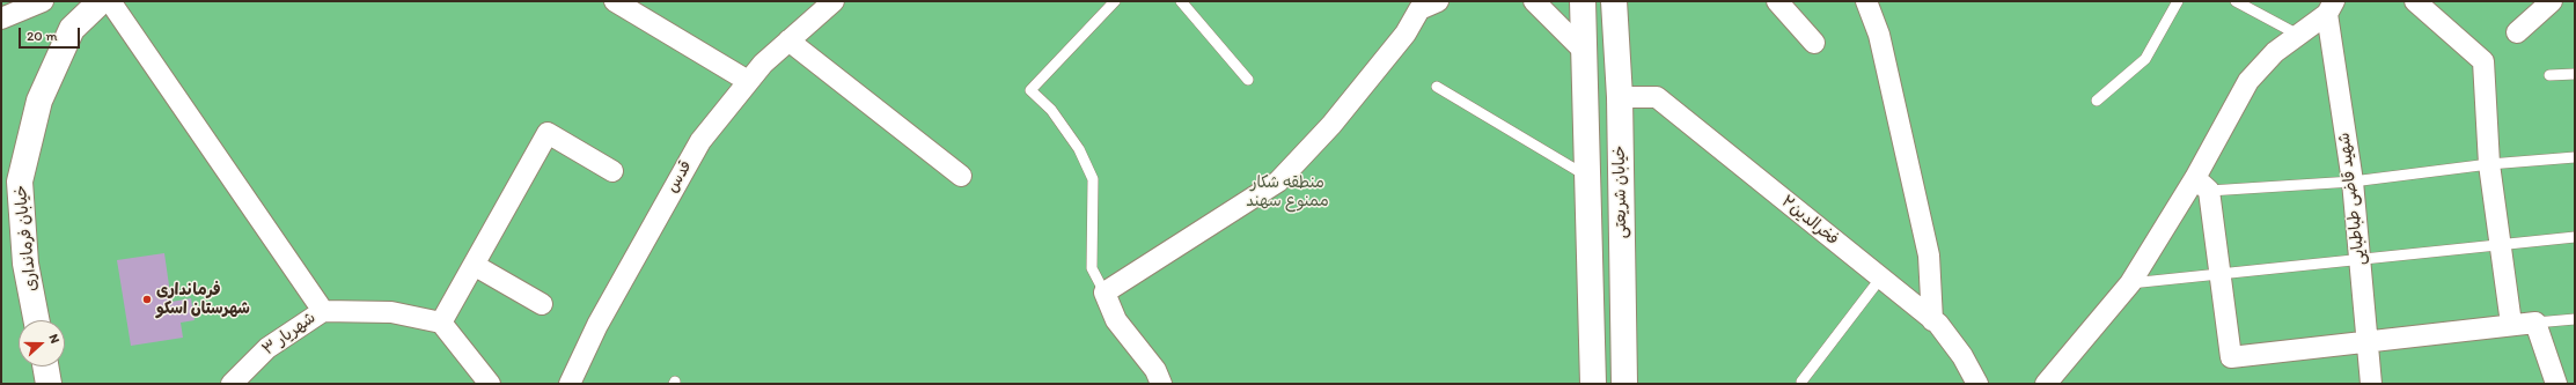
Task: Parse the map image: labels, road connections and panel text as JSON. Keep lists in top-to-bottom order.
{
  "streets": {
    "main road": ["خیابان شریعتی", "خیابان فرمانداری"],
    "street": [
      "قدس",
      "شهید قاضی طباطبایی",
      "فخرالدین۲",
      "شهریار ۳"
    ]
  },
  "crossings": [
    ["خیابان شریعتی", "فخرالدین۲"]
  ],
  "parks": ["منطقه شکار ممنوع سهند"],
  "places": ["فرمانداری شهرستان اسکو"],
  "scale_bar": "20 m",
  "north": "right"
}
